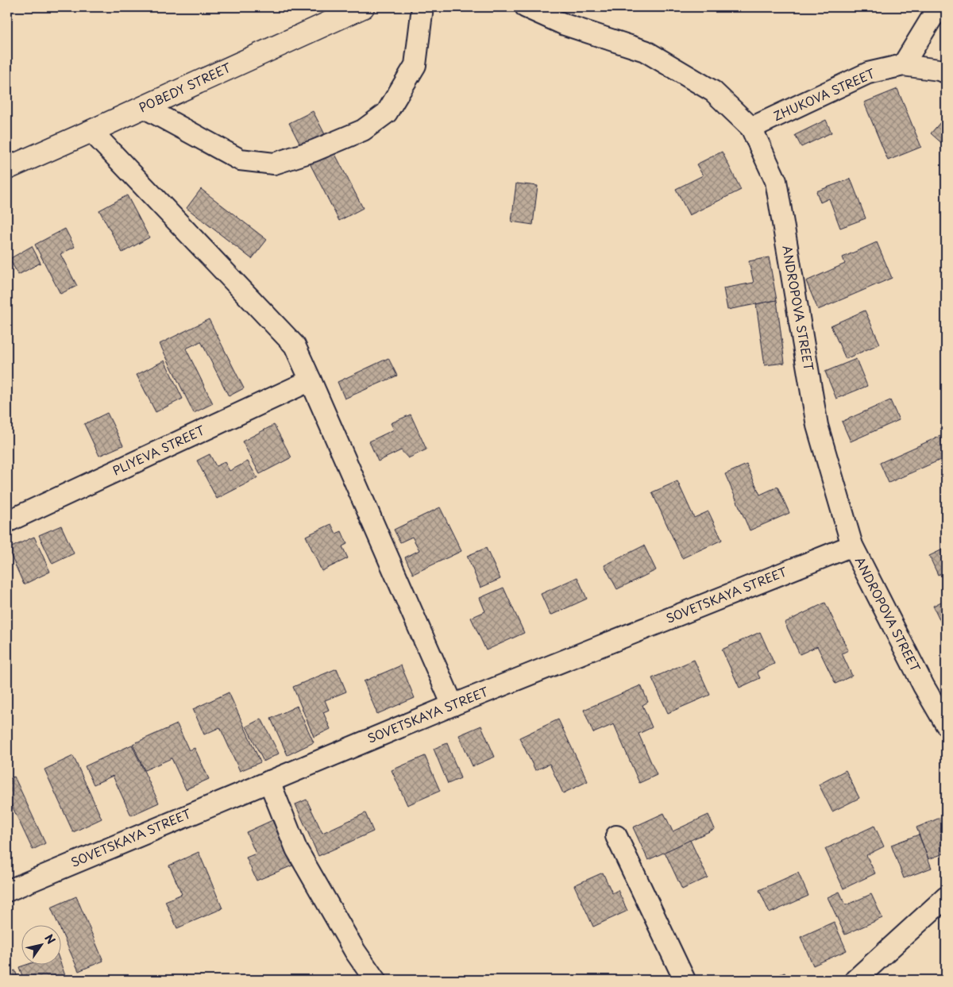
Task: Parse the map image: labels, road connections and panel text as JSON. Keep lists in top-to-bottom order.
{
  "streets": {
    "main road": ["POBEDY STREET"],
    "street": [
      "ZHUKOVA STREET",
      "ANDROPOVA STREET",
      "PLIYEVA STREET",
      "SOVETSKAYA STREET"
    ]
  },
  "crossings": [
    ["ZHUKOVA STREET", "ANDROPOVA STREET"],
    ["ANDROPOVA STREET", "SOVETSKAYA STREET"]
  ],
  "north": "top right"
}
